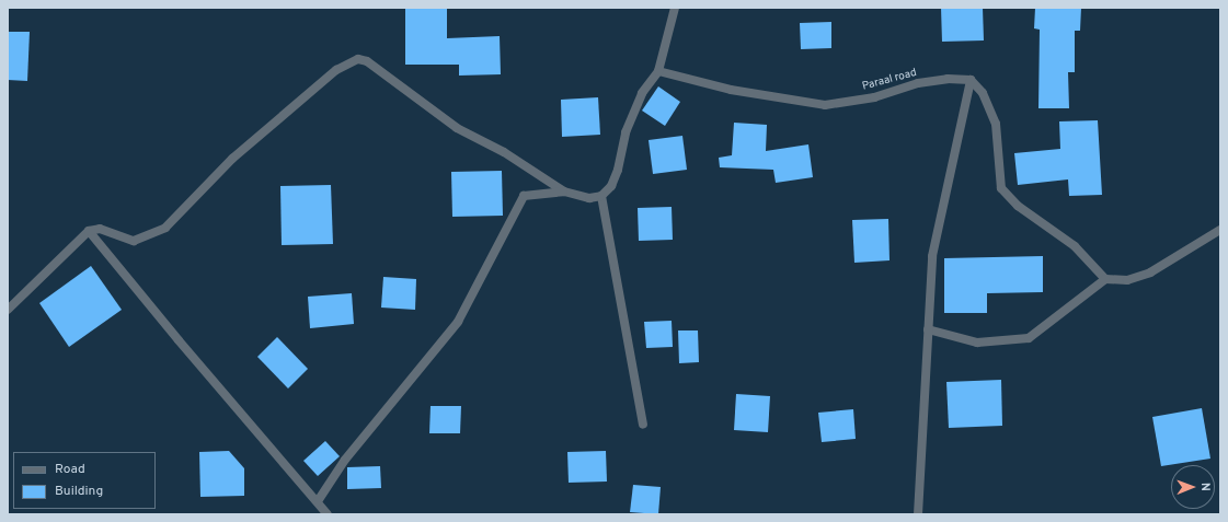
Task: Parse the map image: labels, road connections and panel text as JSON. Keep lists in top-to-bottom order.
{
  "streets": {
    "street": ["Paraal road"]
  },
  "legend": ["Road", "Building"],
  "north": "right"
}
